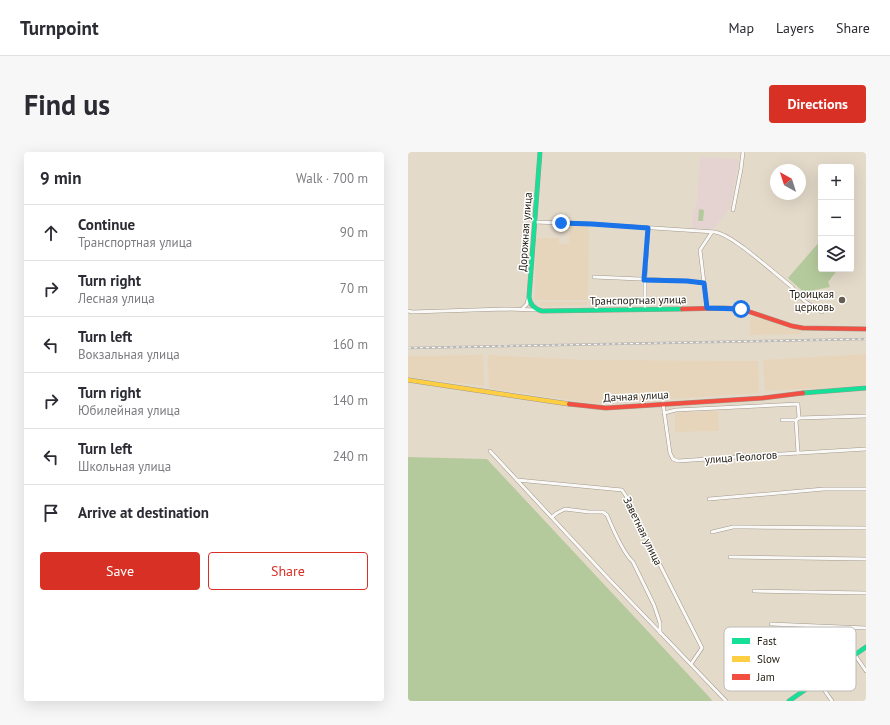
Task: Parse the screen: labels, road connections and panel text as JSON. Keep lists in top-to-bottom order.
{
  "streets": {
    "street": [
      "Дорожная улица",
      "Транспортная улица",
      "Дачная улица",
      "улица Геологов",
      "Заветная улица"
    ]
  },
  "crossings": [
    ["Дачная улица", "улица Геологов"]
  ],
  "places": ["Троицкая церковь"],
  "legend": ["Fast", "Slow", "Jam"],
  "north": "top left",
  "page": {
    "header": "Turnpoint",
    "nav": ["Map", "Layers", "Share"],
    "buttons": [
      "Directions",
      ["Save", "Share"]
    ],
    "title": "Find us",
    "heading": ["9 min", "Walk · 700 m"],
    "map_buttons": ["+", "−"],
    "list": [
      ["Continue", "Транспортная улица", "90 m"],
      ["Turn right", "Лесная улица", "70 m"],
      ["Turn left", "Вокзальная улица", "160 m"],
      ["Turn right", "Юбилейная улица", "140 m"],
      ["Turn left", "Школьная улица", "240 m"],
      "Arrive at destination"
    ]
  }
}
